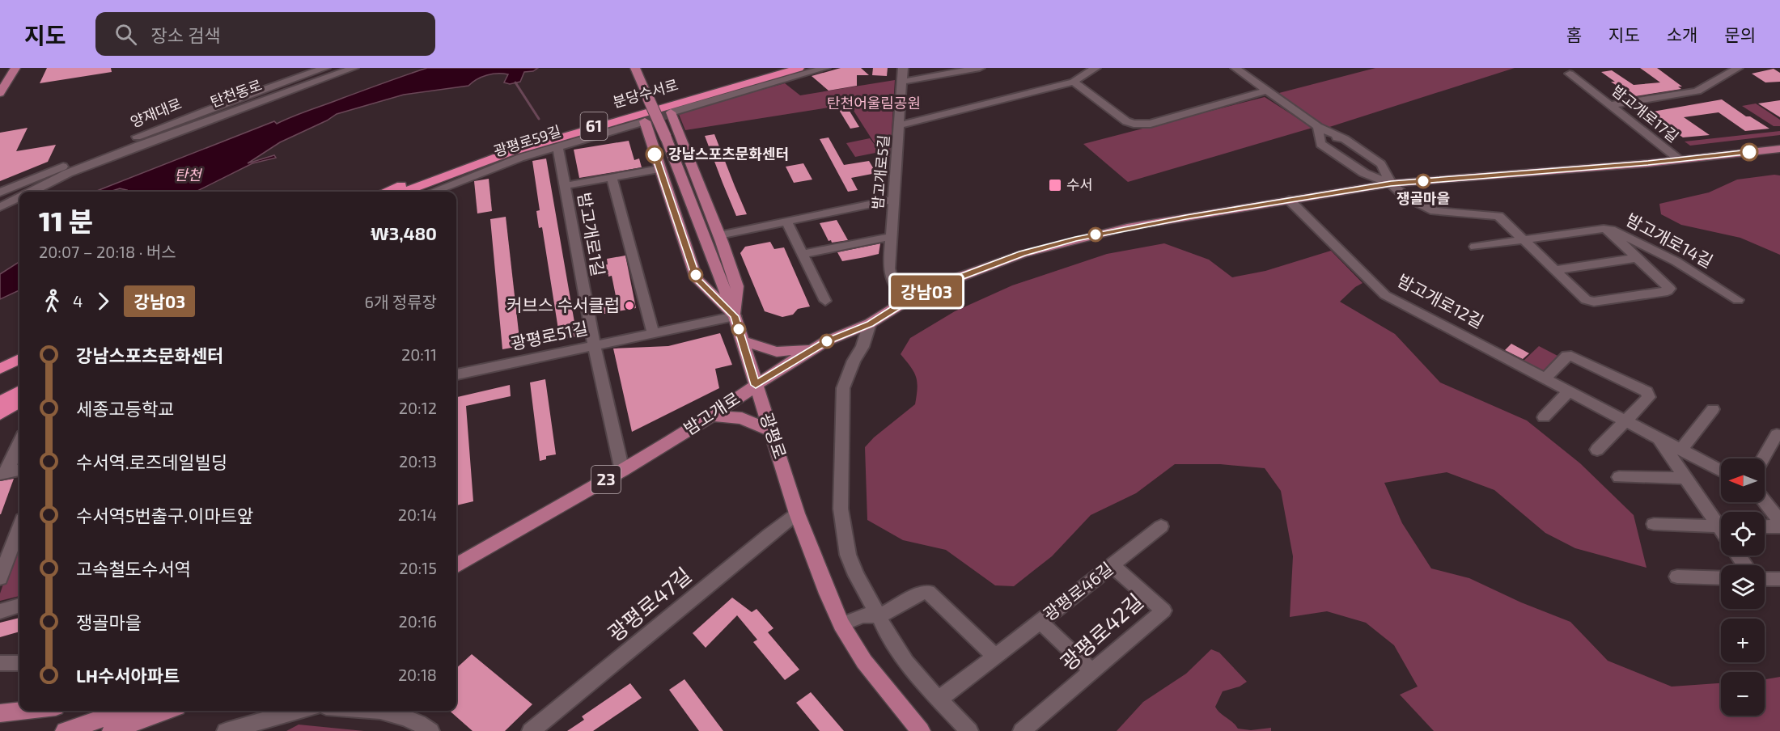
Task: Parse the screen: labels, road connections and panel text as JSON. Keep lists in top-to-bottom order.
{
  "streets": {
    "highway": ["분당수서로", "61"],
    "main road": ["밤고개로", "광평로", "23"],
    "street": [
      "탄천동로",
      "양재대로",
      "밤고개로17길",
      "광평로59길",
      "밤고개로5길",
      "밤고개로1길",
      "밤고개로14길",
      "밤고개로12길",
      "광평로51길",
      "광평로46길",
      "광평로47길",
      "광평로42길"
    ]
  },
  "crossings": [
    ["밤고개로17길", "밤고개로"],
    ["광평로59길", "밤고개로1길"],
    ["밤고개로5길", "밤고개로"],
    ["밤고개로1길", "광평로51길"],
    ["밤고개로1길", "밤고개로"],
    ["밤고개로12길", "밤고개로"],
    ["광평로51길", "광평로"],
    ["밤고개로", "광평로"],
    ["광평로", "광평로47길"],
    ["광평로46길", "광평로42길"]
  ],
  "water": ["탄천"],
  "parks": ["탄천어울림공원"],
  "places": {
    "other": ["강남스포츠문화센터", "쟁골마을", "커브스 수서클럽"],
    "transit": ["수서"]
  },
  "lines": ["bus line 강남03"],
  "north": "left",
  "page": {
    "header": "지도",
    "search": "장소 검색",
    "nav": [
      "홈",
      "지도",
      "소개",
      "문의"
    ],
    "on_map": "강남03",
    "heading": ["11 분", "20:07 – 20:18 · 버스", "₩3,480"],
    "legs": ["4", "강남03", "6개 정류장"],
    "list": [
      {
        "name": "강남스포츠문화센터",
        "value": "20:11"
      },
      {
        "name": "세종고등학교",
        "value": "20:12"
      },
      {
        "name": "수서역.로즈데일빌딩",
        "value": "20:13"
      },
      {
        "name": "수서역5번출구.이마트앞",
        "value": "20:14"
      },
      {
        "name": "고속철도수서역",
        "value": "20:15"
      },
      {
        "name": "쟁골마을",
        "value": "20:16"
      },
      {
        "name": "LH수서아파트",
        "value": "20:18"
      }
    ],
    "map_buttons": ["+", "−"]
  }
}
